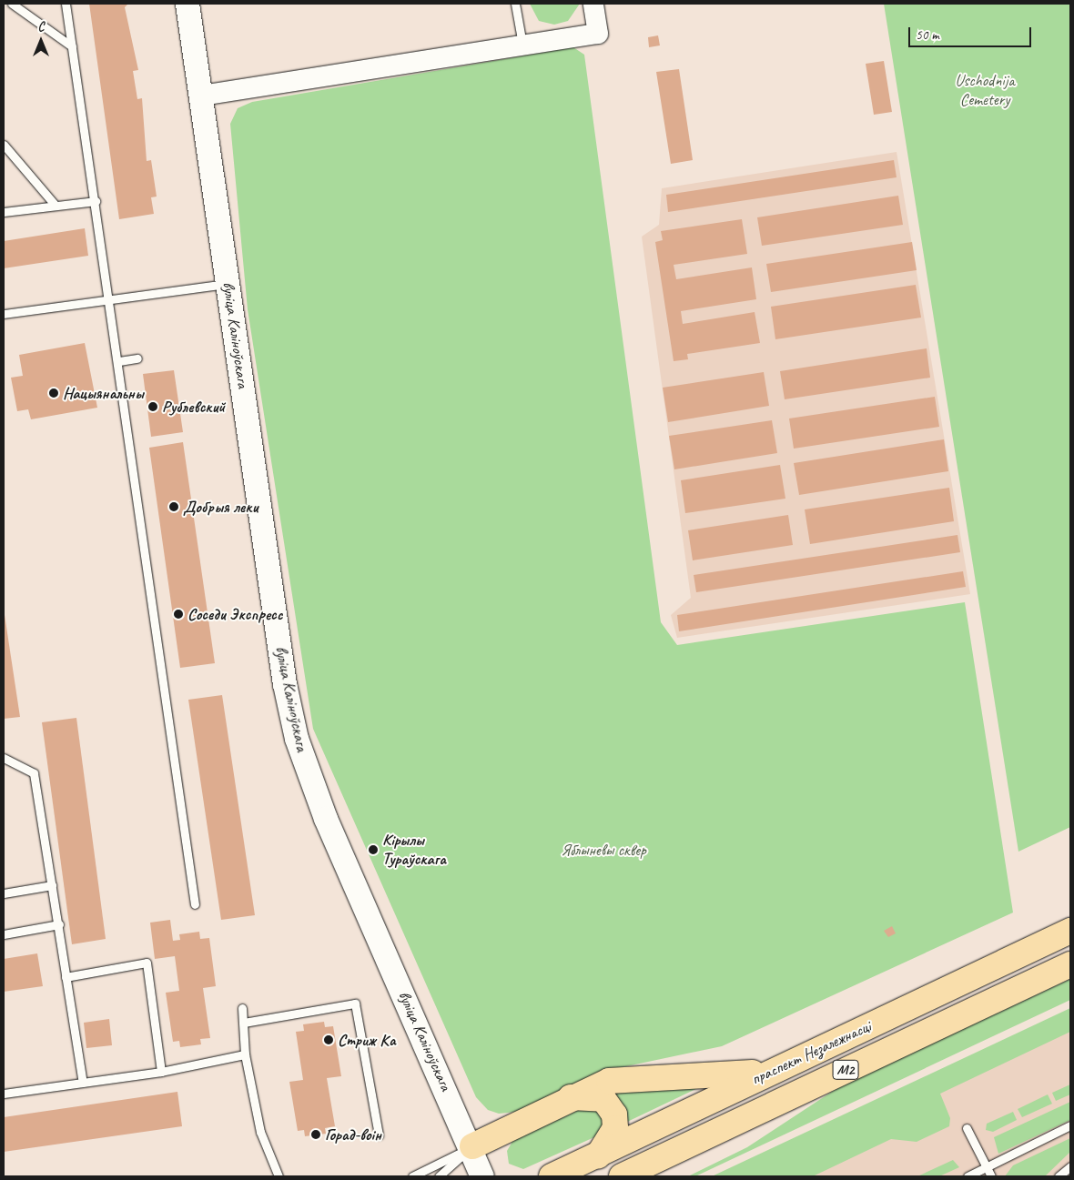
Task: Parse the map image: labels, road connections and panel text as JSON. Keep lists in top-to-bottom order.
{
  "streets": {
    "main road": ["вуліца Каліноўскага", "праспект Незалежнасці", "М2"]
  },
  "parks": ["Uschodnija Cemetery", "Яблыневы сквер"],
  "places": [
    "Нацыянальны",
    "Рублевский",
    "Добрыя леки",
    "Соседи Экспресс",
    "Кірылы Тураўскага",
    "Стриж Ка",
    "Горад-воін"
  ],
  "scale_bar": "50 m",
  "north": "top"
}
